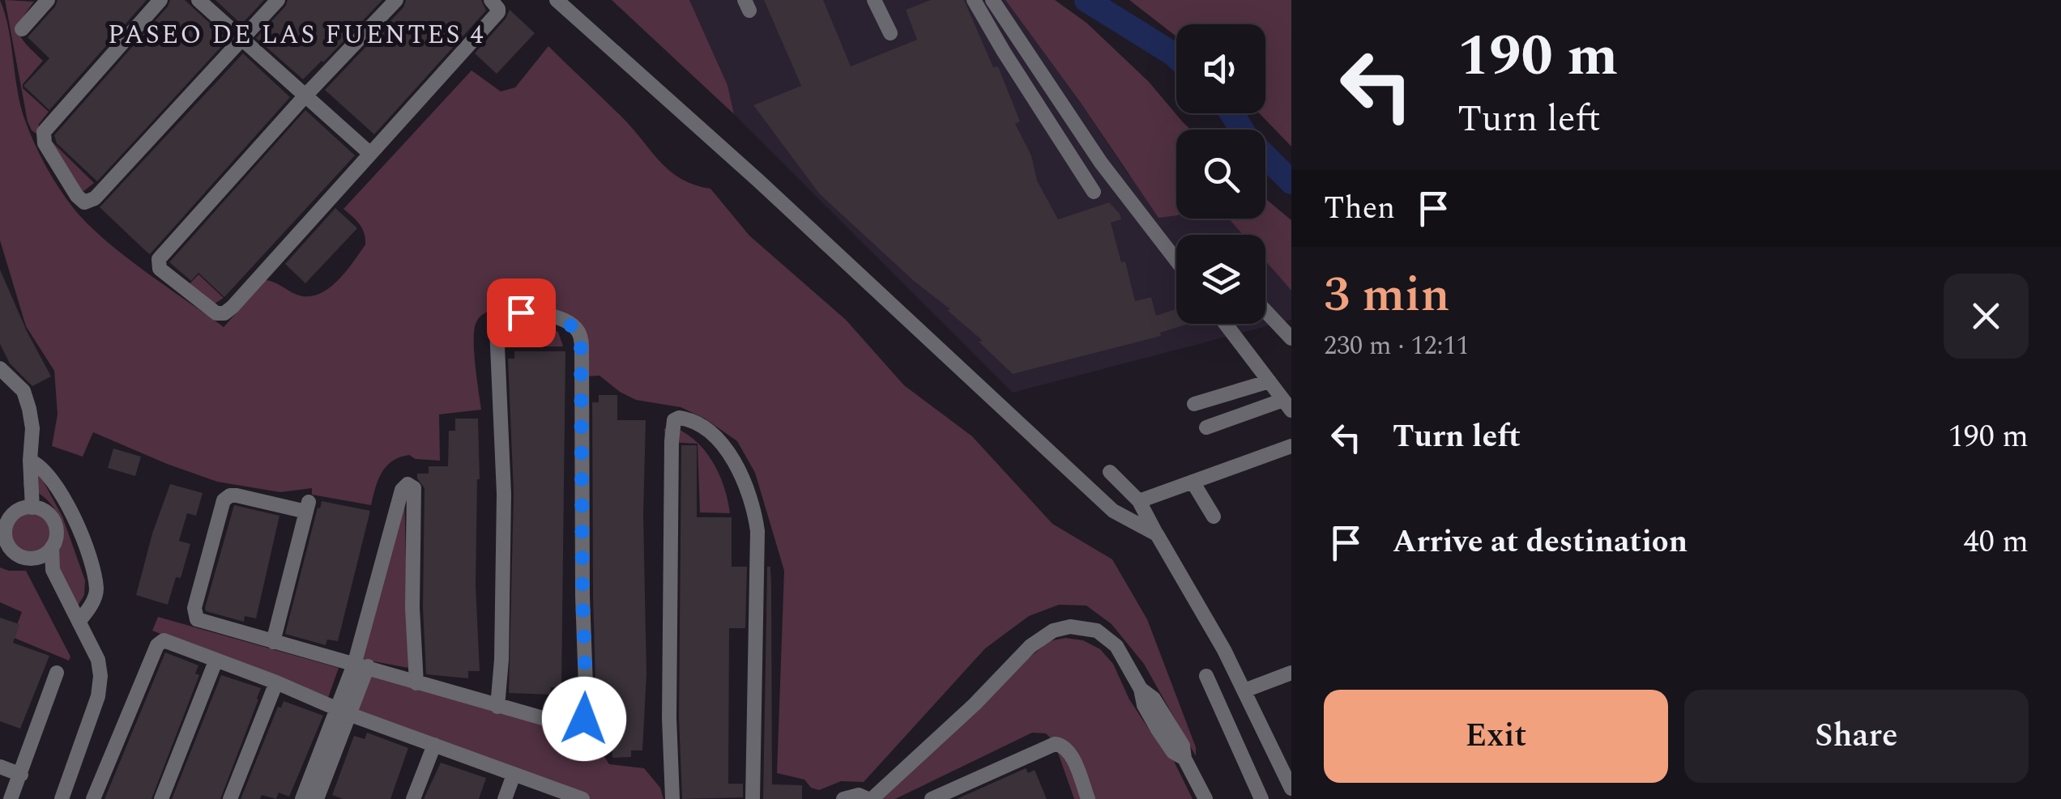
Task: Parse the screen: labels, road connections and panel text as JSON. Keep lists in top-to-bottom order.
{
  "districts": ["PASEO DE LAS FUENTES 4"],
  "page": {
    "turn": ["190 m", "Turn left"],
    "then": "Then",
    "heading": ["3 min", "230 m · 12:11"],
    "list": [
      {
        "name": "Turn left",
        "value": "190 m"
      },
      {
        "name": "Arrive at destination",
        "value": "40 m"
      }
    ],
    "buttons": ["Exit", "Share"]
  }
}
